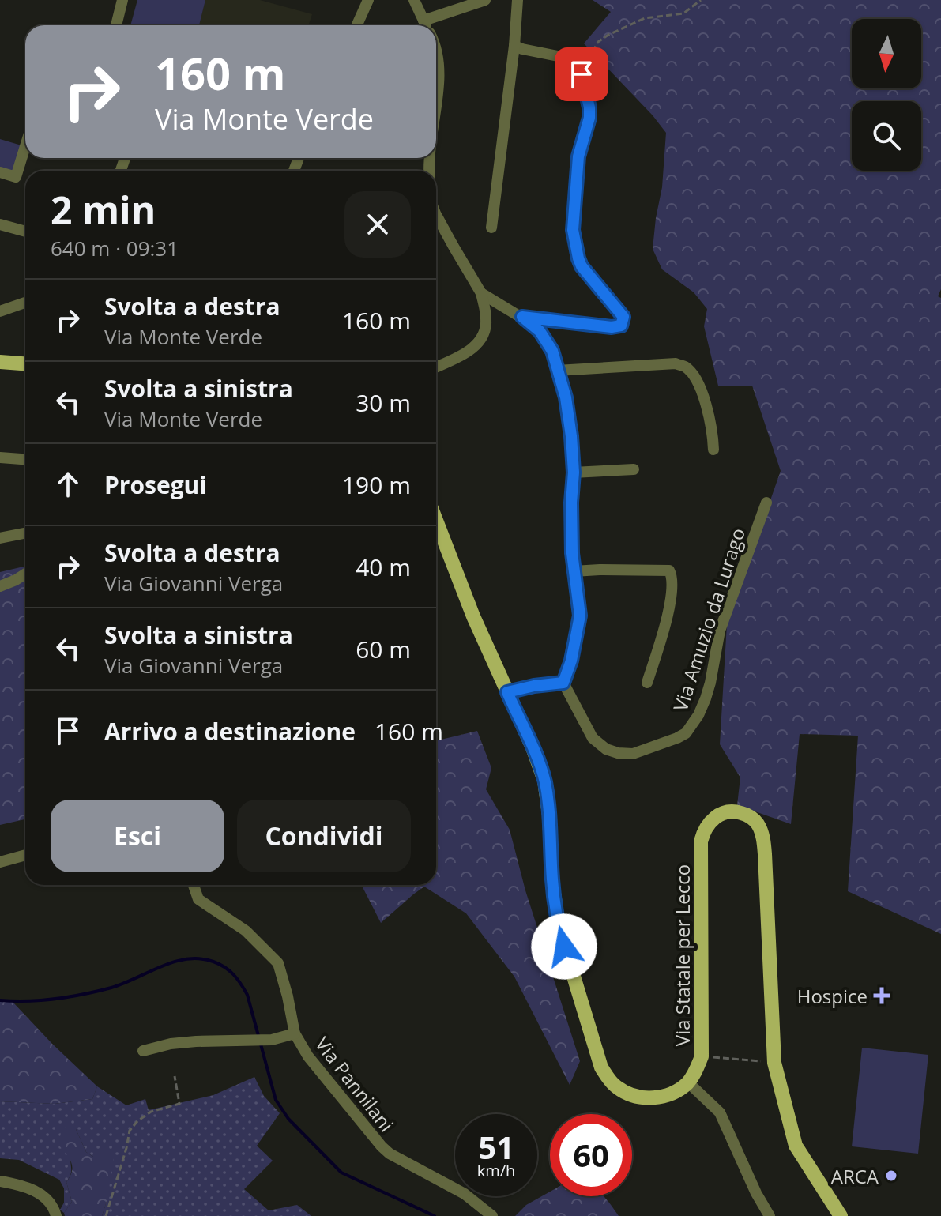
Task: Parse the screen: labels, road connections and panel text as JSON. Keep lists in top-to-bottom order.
{
  "streets": {
    "main road": ["Via Statale per Lecco"],
    "street": ["Via Amuzio da Lurago", "Via Pannilani"]
  },
  "places": {
    "health": ["Hospice"],
    "other": ["ARCA"]
  },
  "north": "bottom",
  "page": {
    "turn": ["160 m", "Via Monte Verde"],
    "heading": ["2 min", "640 m · 09:31"],
    "list": [
      {
        "name": "Svolta a destra",
        "note": "Via Monte Verde",
        "value": "160 m"
      },
      {
        "name": "Svolta a sinistra",
        "note": "Via Monte Verde",
        "value": "30 m"
      },
      {
        "name": "Prosegui",
        "value": "190 m"
      },
      {
        "name": "Svolta a destra",
        "note": "Via Giovanni Verga",
        "value": "40 m"
      },
      {
        "name": "Svolta a sinistra",
        "note": "Via Giovanni Verga",
        "value": "60 m"
      },
      {
        "name": "Arrivo a destinazione",
        "value": "160 m"
      }
    ],
    "buttons": ["Esci", "Condividi"],
    "speed": "51 km/h",
    "limit": "60"
  }
}
